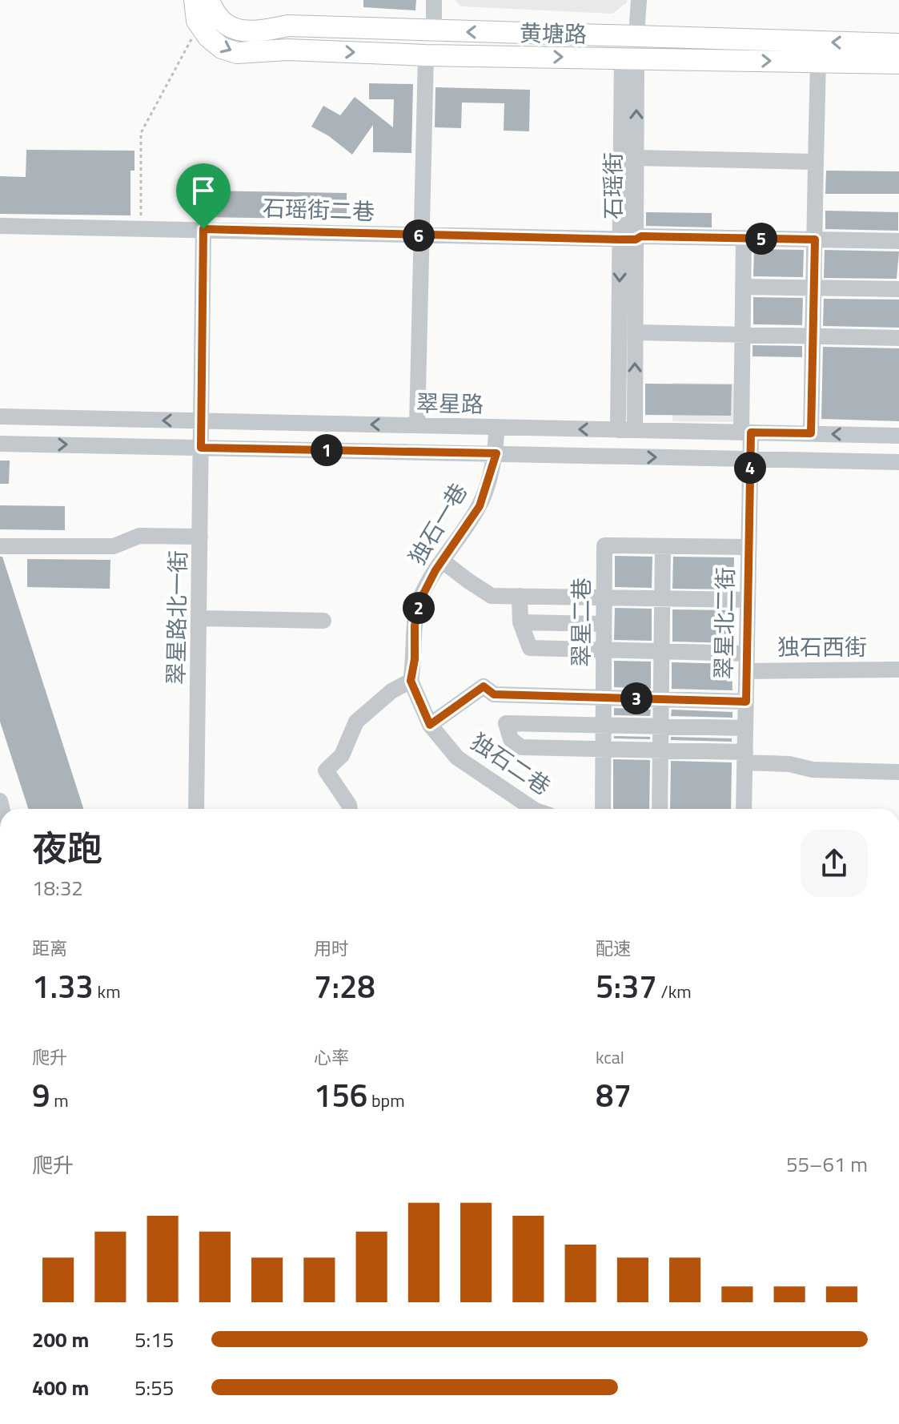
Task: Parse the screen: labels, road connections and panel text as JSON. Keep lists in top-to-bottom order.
{
  "streets": {
    "main road": ["黄塘路"],
    "street": [
      "石瑶街",
      "石瑶街二巷",
      "翠星路",
      "独石一巷",
      "翠星路北一街",
      "翠星二巷",
      "翠星北二街",
      "独石西街",
      "独石二巷"
    ]
  },
  "crossings": [
    ["黄塘路", "石瑶街"],
    ["石瑶街", "石瑶街二巷"],
    ["石瑶街", "翠星路"],
    ["石瑶街二巷", "翠星路北一街"],
    ["石瑶街二巷", "翠星北二街"],
    ["翠星路", "独石一巷"],
    ["翠星路", "翠星路北一街"],
    ["翠星路", "翠星北二街"],
    ["独石一巷", "独石二巷"],
    ["翠星北二街", "独石西街"]
  ],
  "page": {
    "pins": [
      "6",
      "5",
      "1",
      "4",
      "2",
      "3"
    ],
    "heading": ["夜跑", "18:32"],
    "stats": [
      ["距离", "1.33 km"],
      ["用时", "7:28"],
      ["配速", "5:37 /km"],
      ["爬升", "9 m"],
      ["心率", "156 bpm"],
      ["kcal", "87"]
    ],
    "chart": ["爬升", "55–61 m"],
    "list": [
      {
        "name": "200 m",
        "note": "5:15"
      },
      {
        "name": "400 m",
        "note": "5:55"
      }
    ]
  }
}
